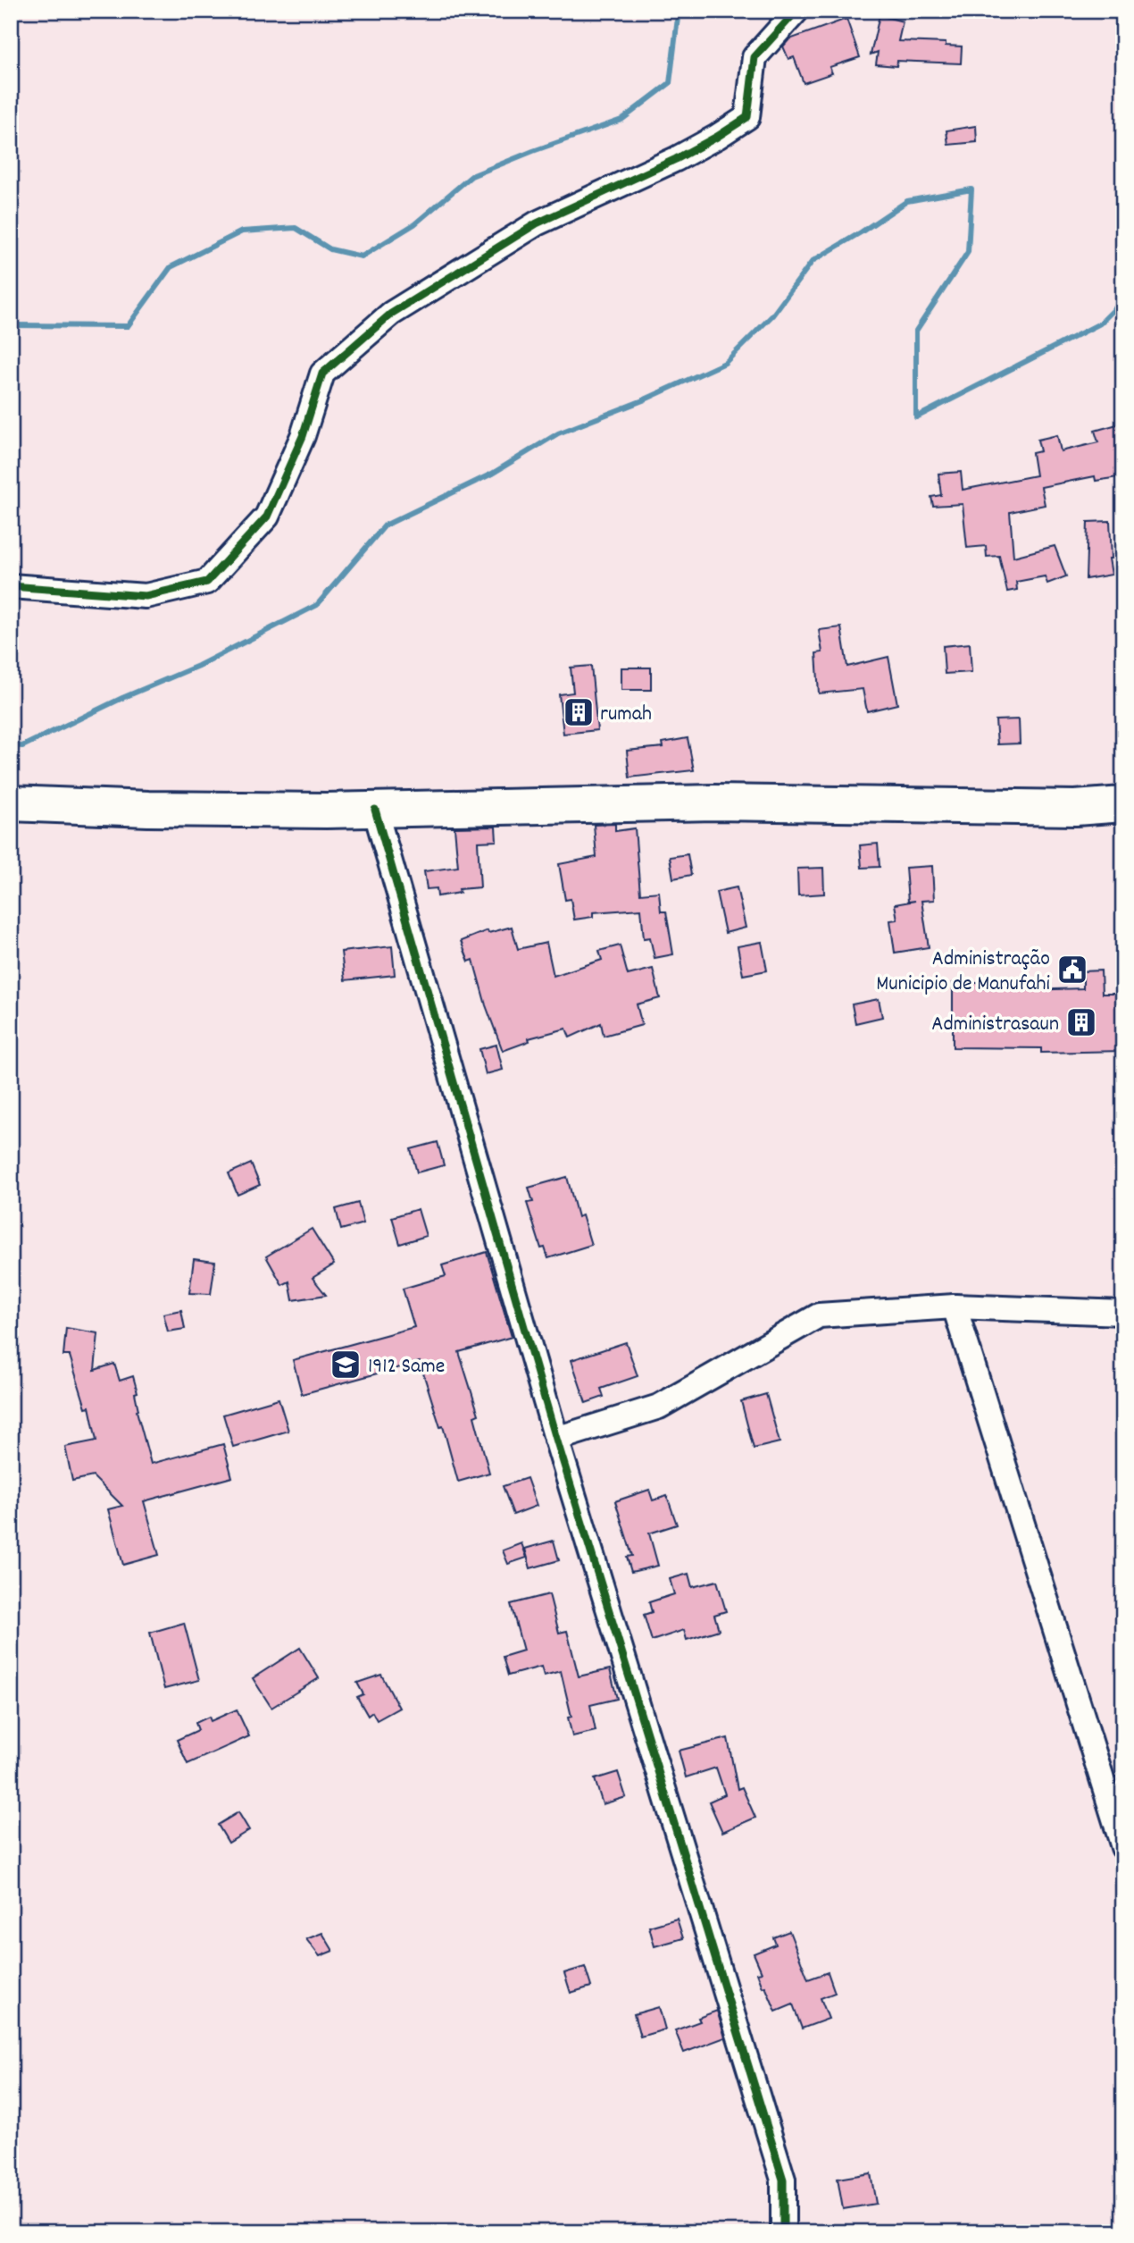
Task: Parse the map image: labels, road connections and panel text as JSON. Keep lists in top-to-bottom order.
{
  "places": {
    "building": ["rumah", "Administrasaun"],
    "public building": ["Administração Municipio de Manufahi"],
    "school or university": ["1912 Same"]
  }
}
